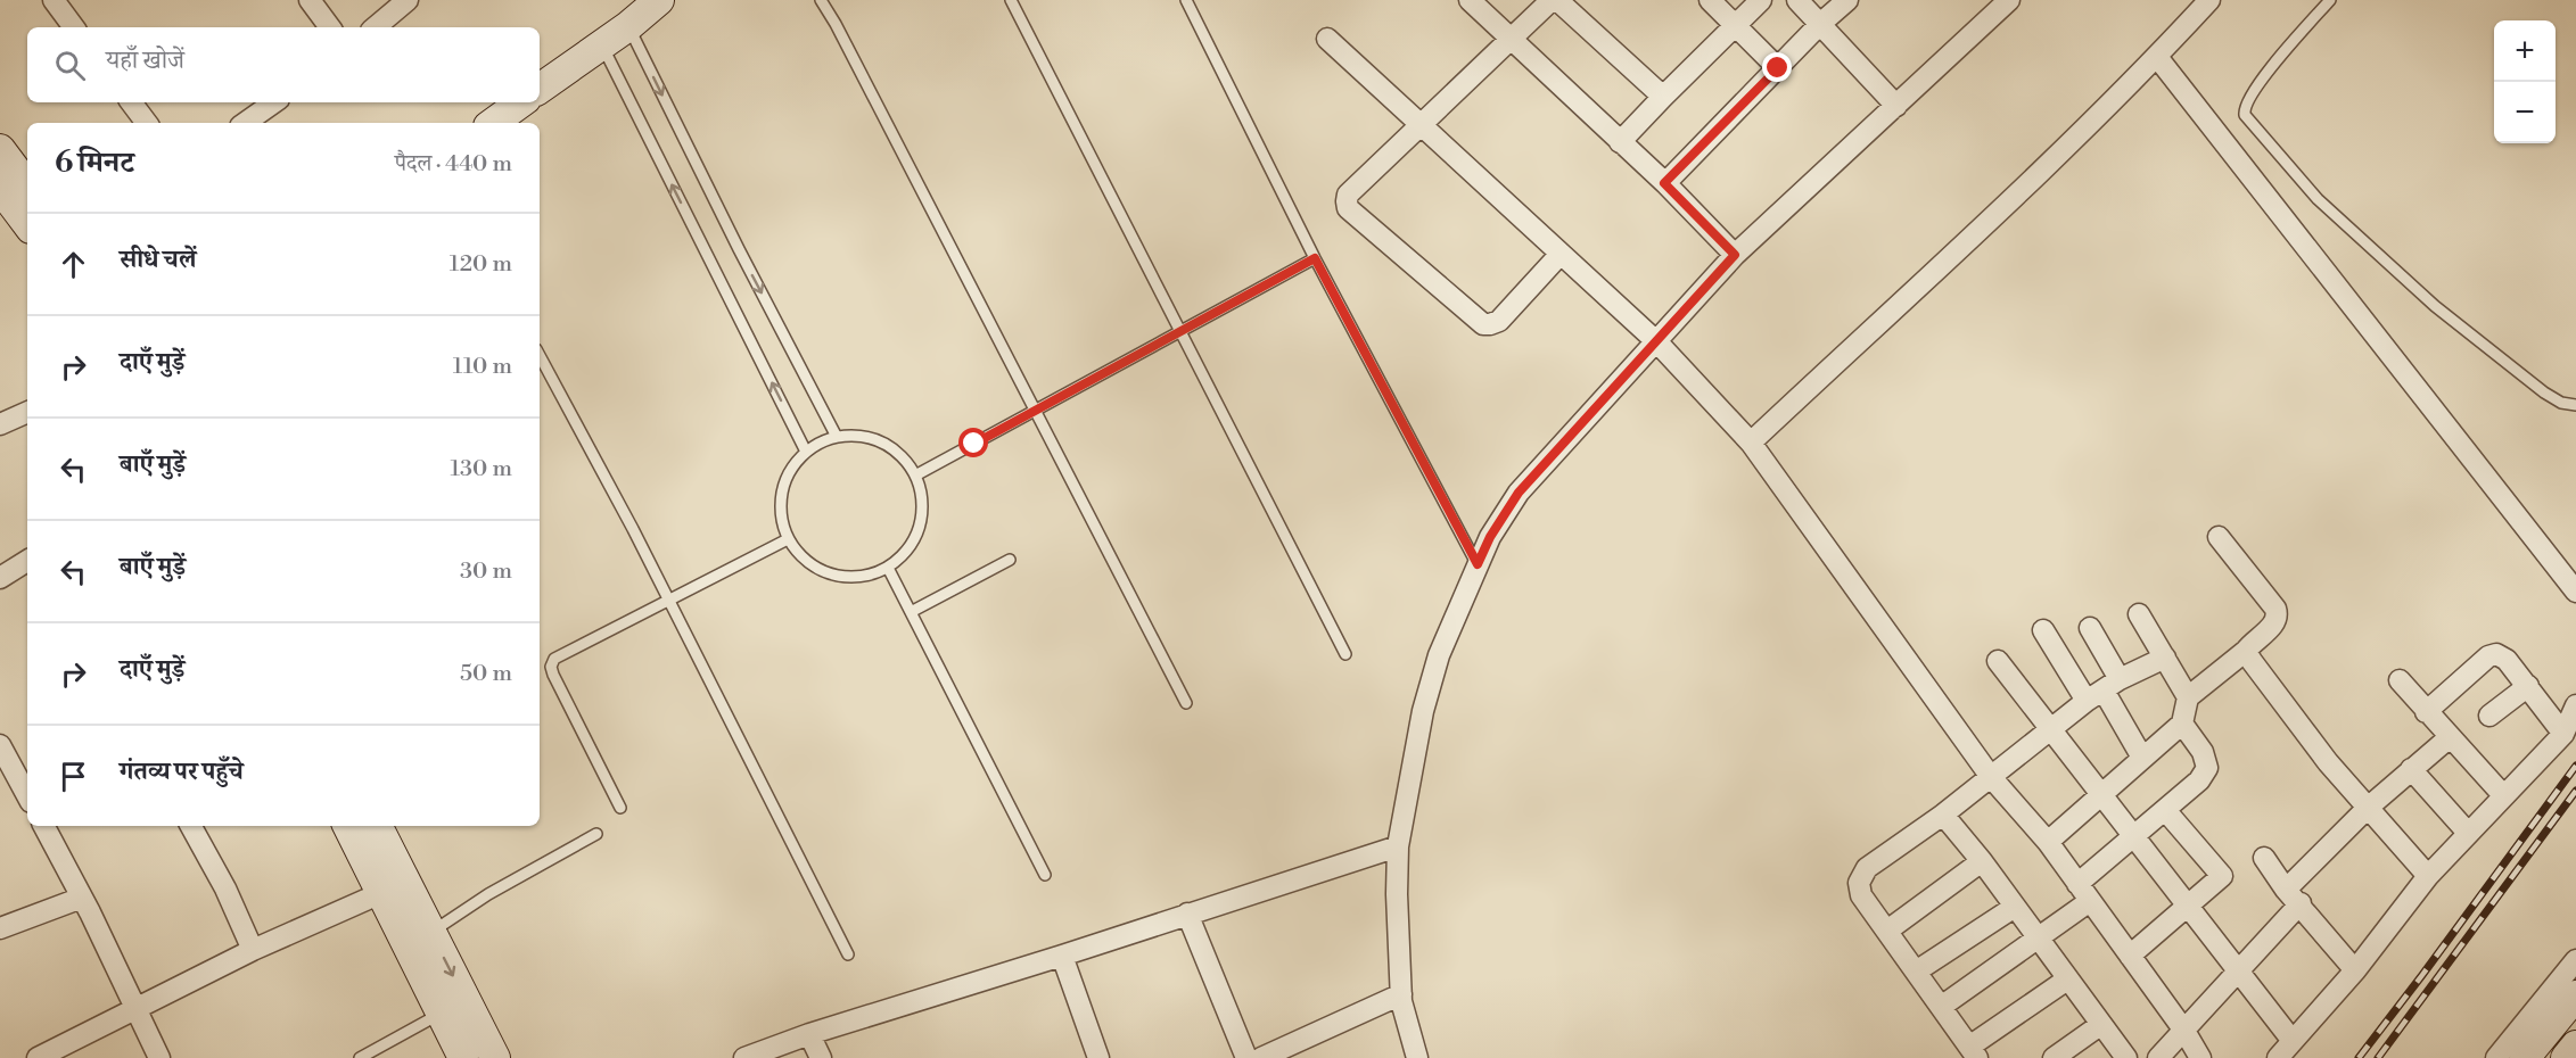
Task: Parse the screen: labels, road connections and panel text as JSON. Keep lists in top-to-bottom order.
{
  "page": {
    "map_buttons": ["+", "−"],
    "search": "यहाँ खोजें",
    "heading": ["6 मिनट", "पैदल · 440 m"],
    "list": [
      ["सीधे चलें", "120 m"],
      ["दाएँ मुड़ें", "110 m"],
      ["बाएँ मुड़ें", "130 m"],
      ["बाएँ मुड़ें", "30 m"],
      ["दाएँ मुड़ें", "50 m"],
      "गंतव्य पर पहुँचे"
    ]
  }
}
